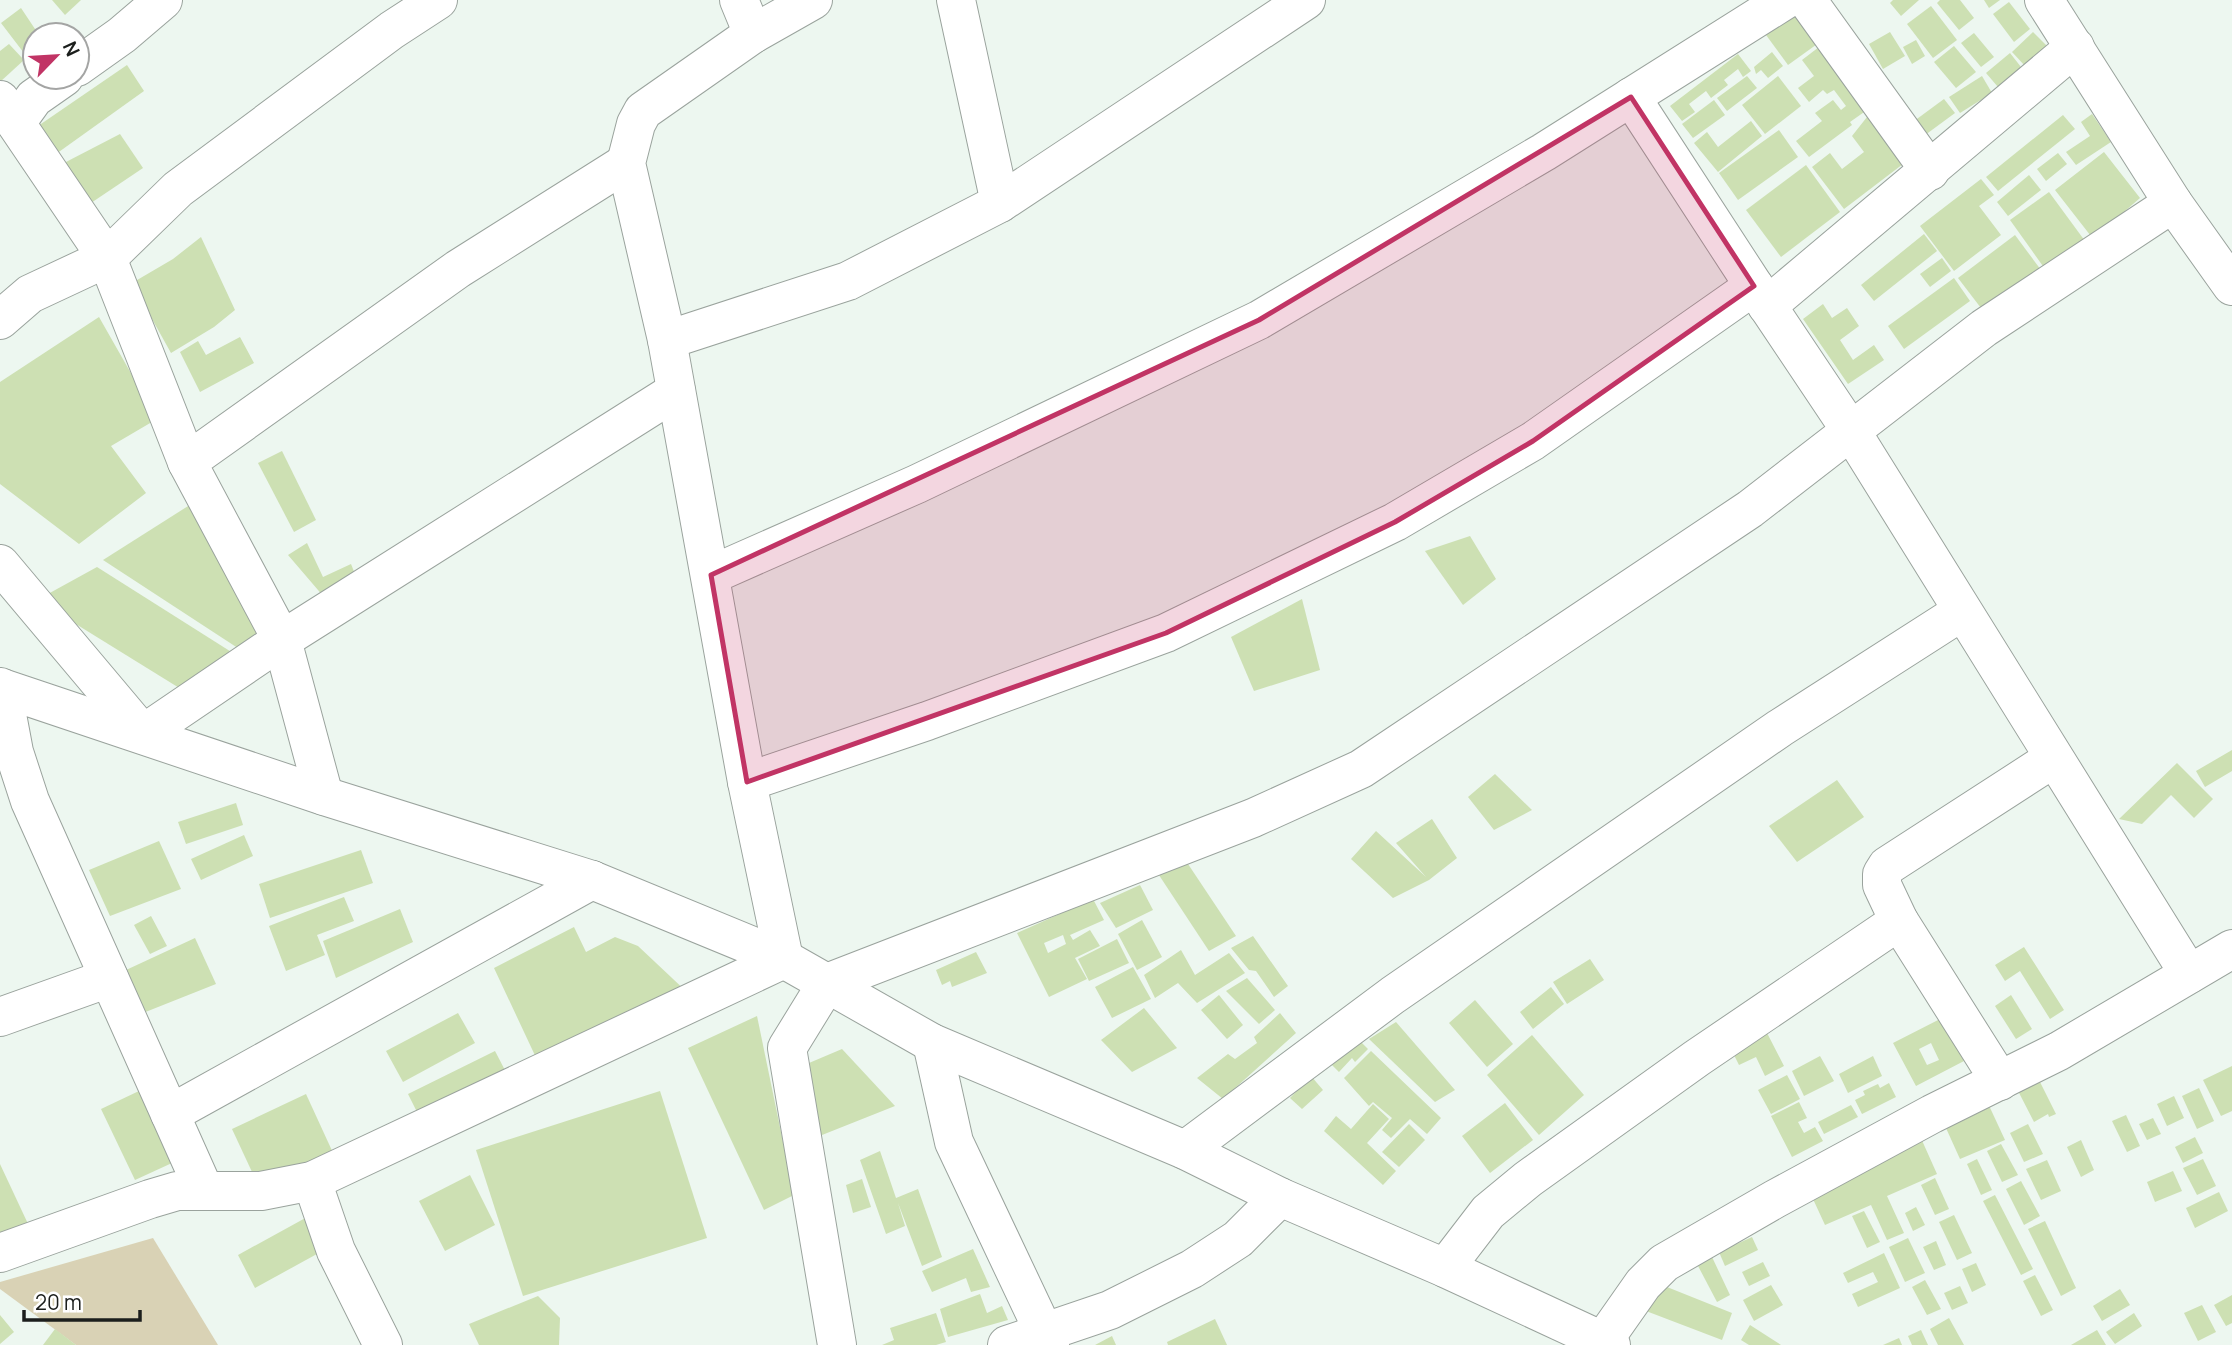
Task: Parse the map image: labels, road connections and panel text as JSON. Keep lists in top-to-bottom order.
{
  "scale_bar": "20 m",
  "north": "top right"
}
